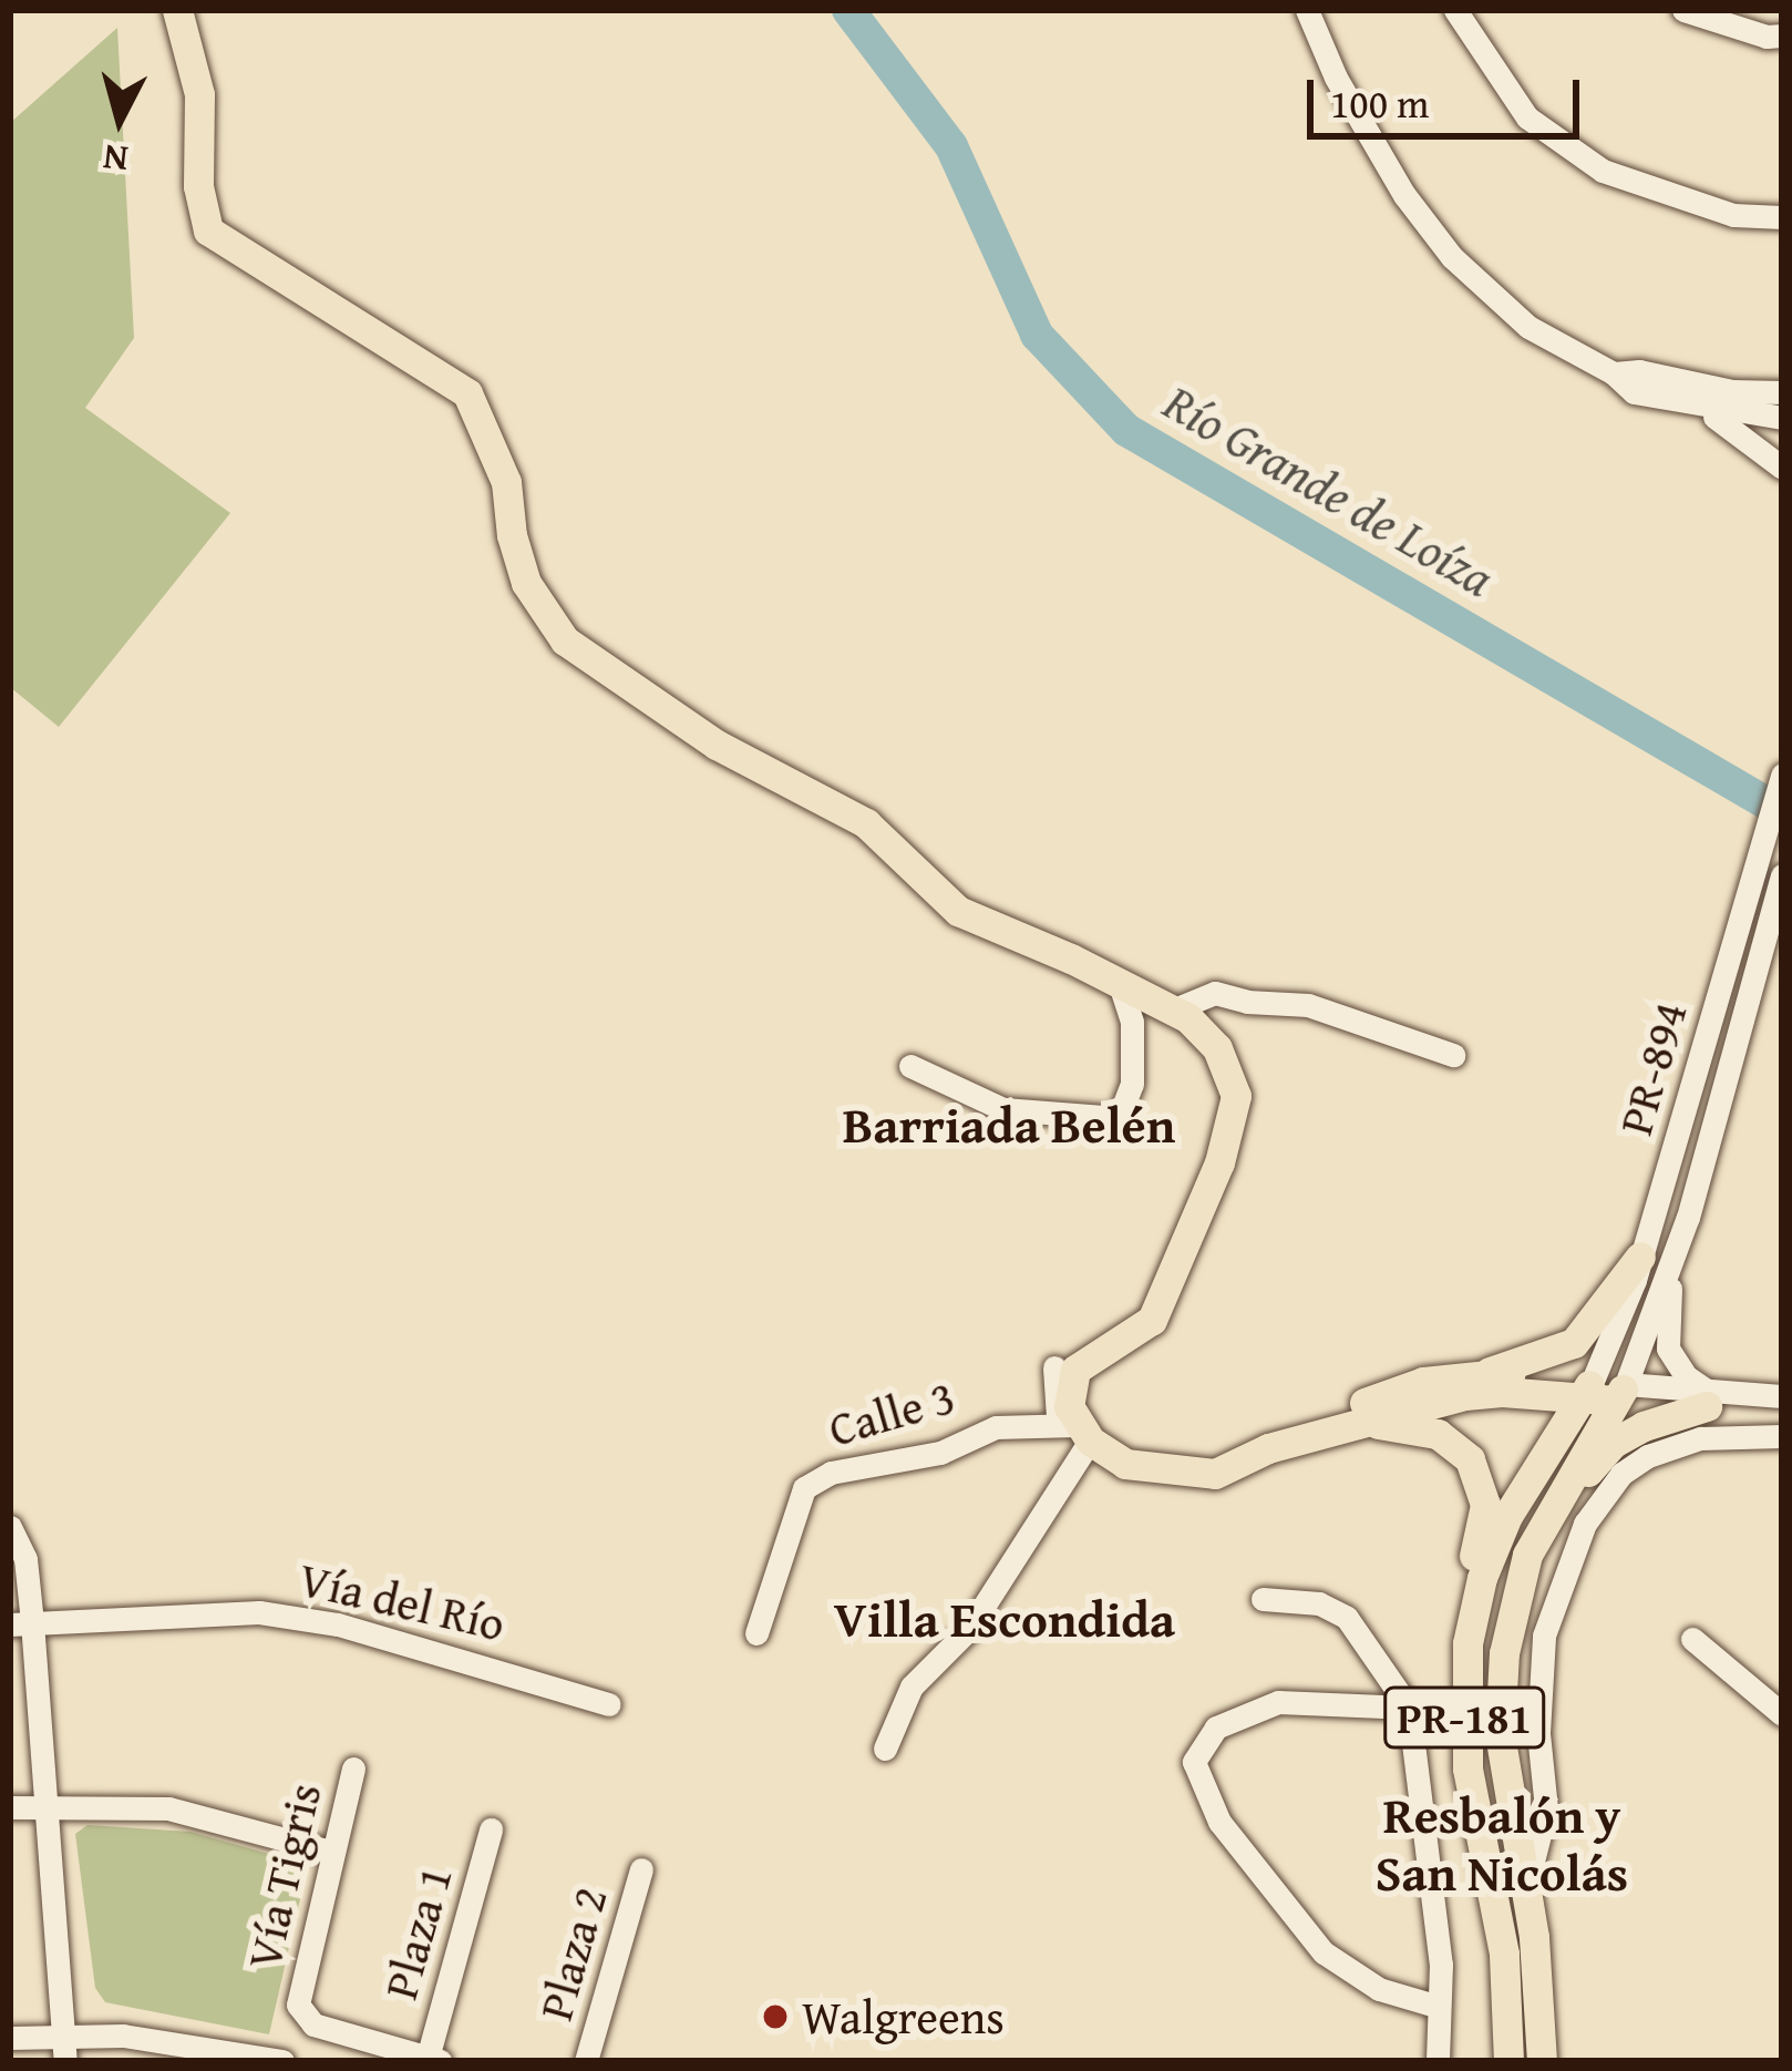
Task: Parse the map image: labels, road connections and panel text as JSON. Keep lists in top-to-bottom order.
{
  "streets": {
    "main road": ["PR-181"],
    "street": [
      "PR-894",
      "Calle 3",
      "Vía del Río",
      "Vía Tigris",
      "Plaza 1",
      "Plaza 2"
    ]
  },
  "crossings": [
    ["PR-894", "PR-181"],
    ["Vía Tigris", "Plaza 1"]
  ],
  "districts": ["Barriada Belén", "Villa Escondida", "Resbalón y San Nicolás"],
  "water": ["Río Grande de Loíza"],
  "places": ["Walgreens"],
  "scale_bar": "100 m",
  "north": "bottom"
}
